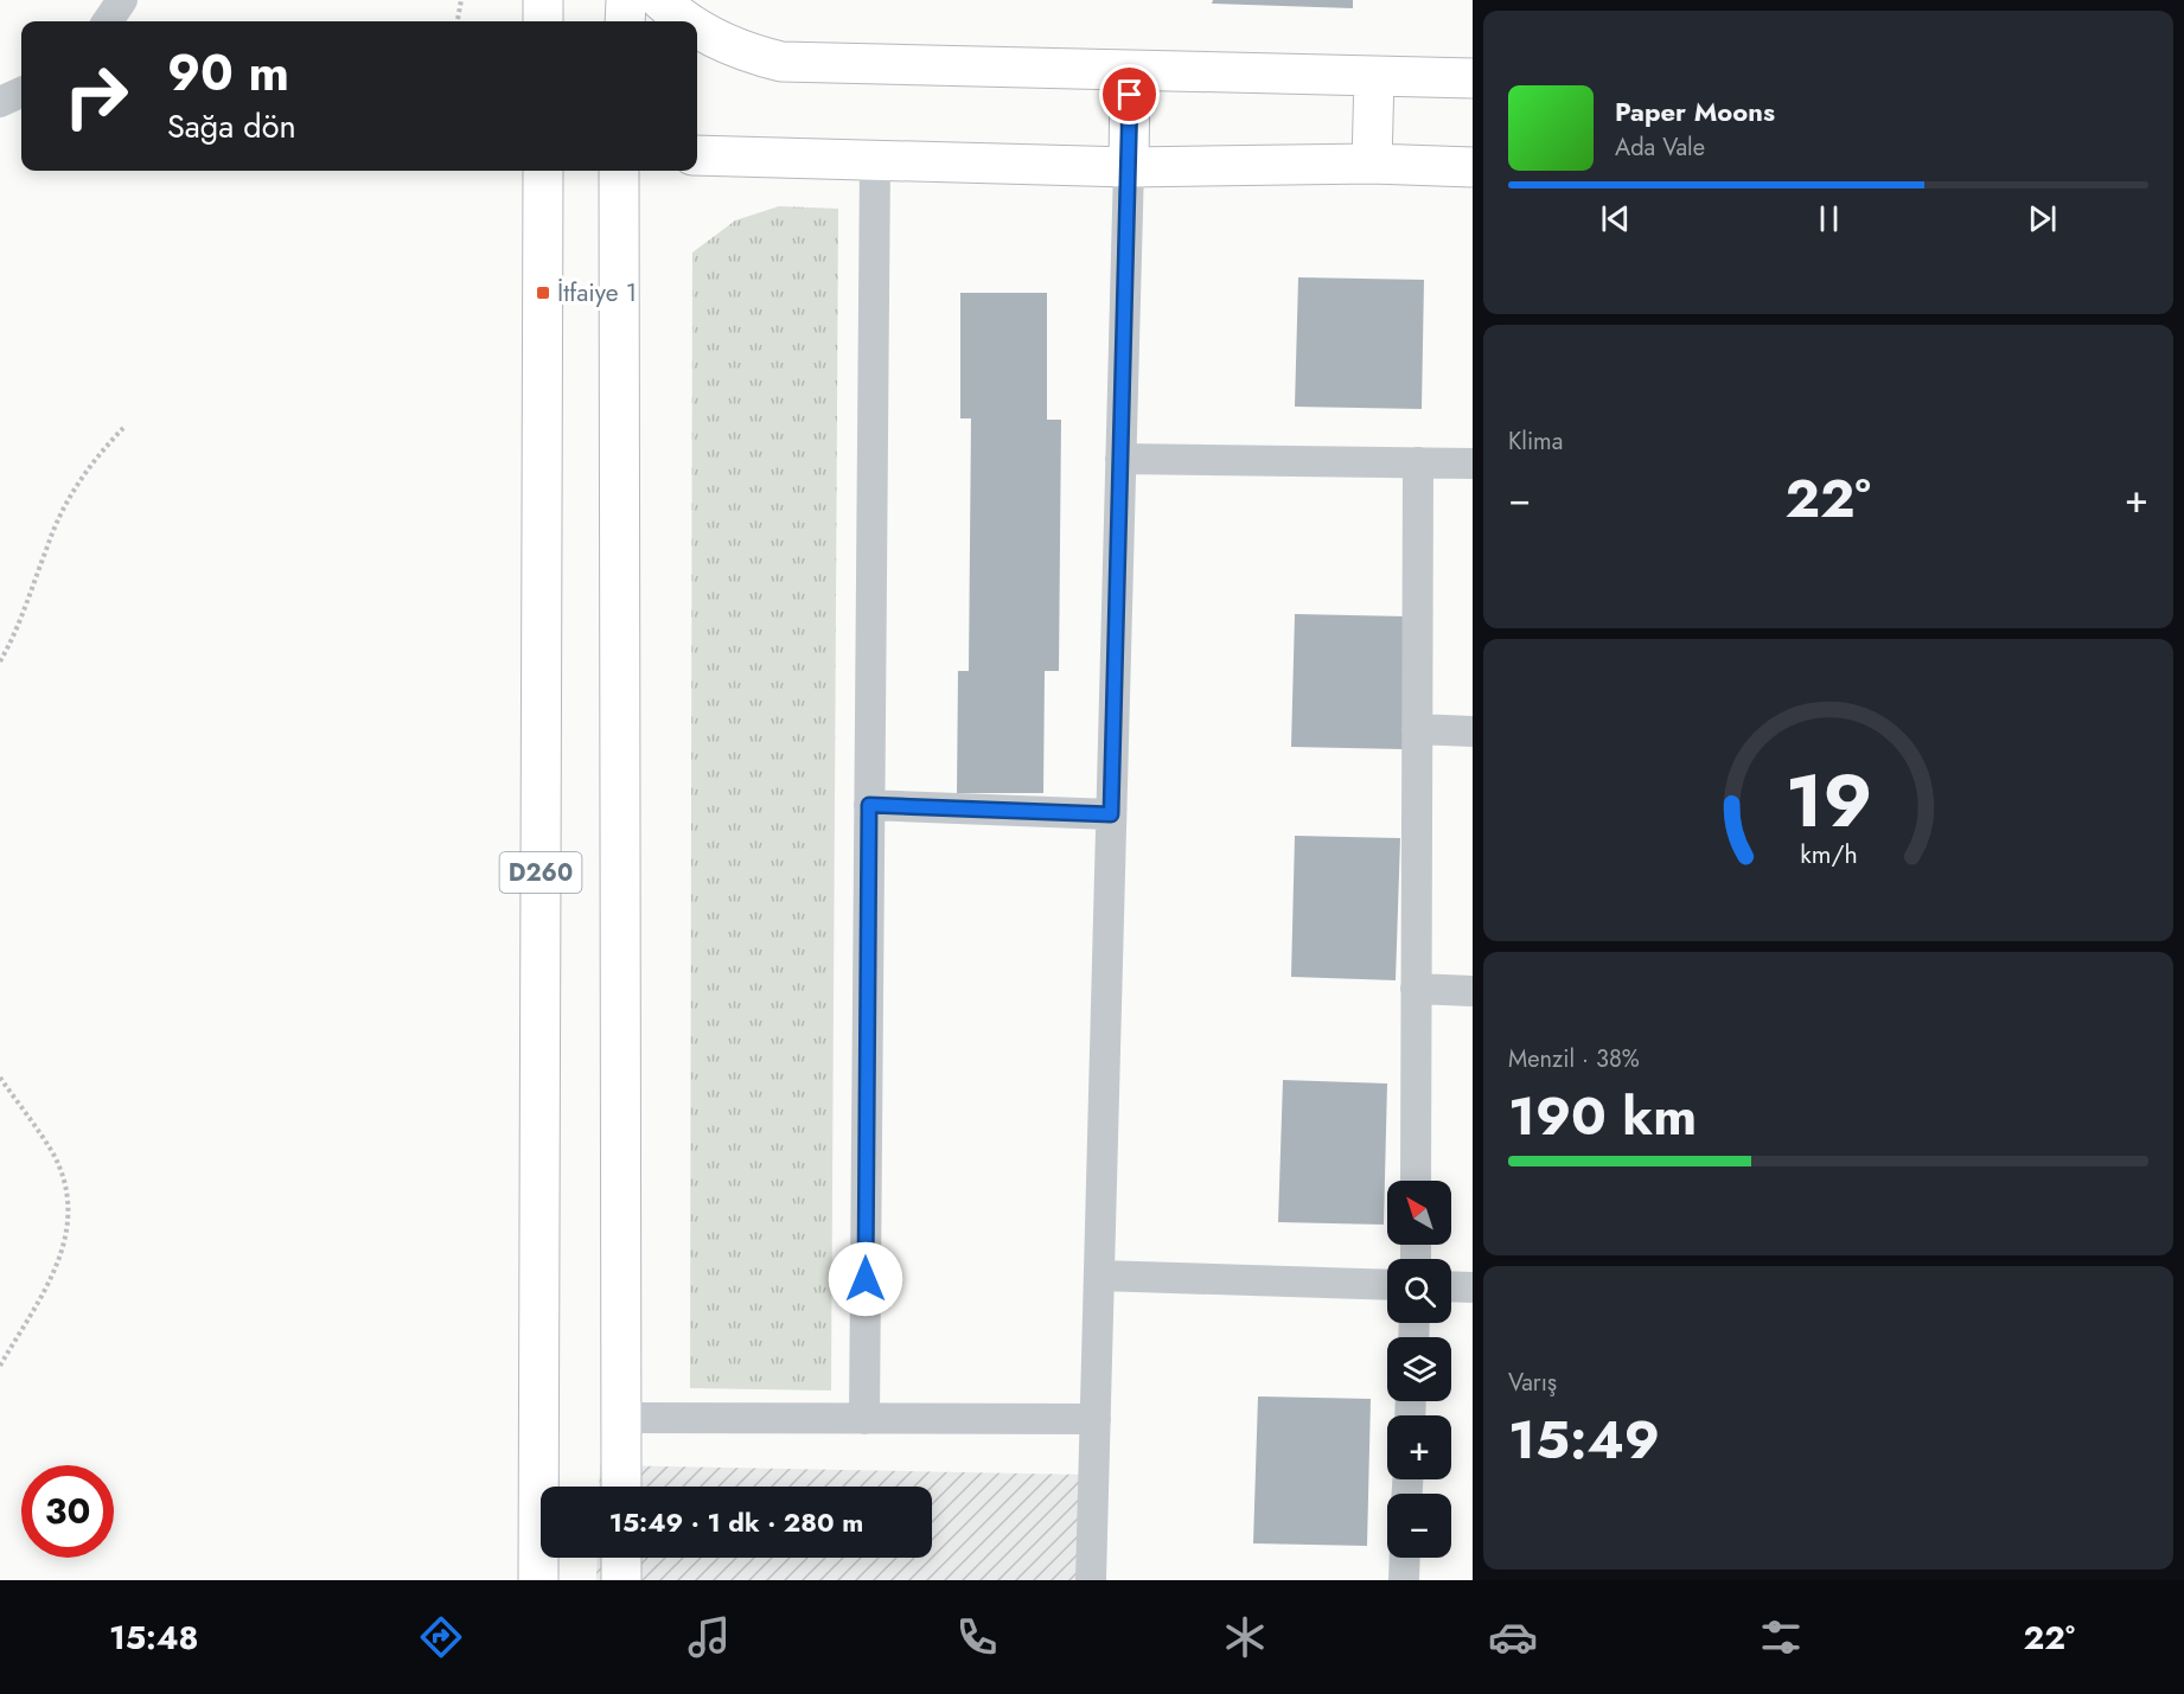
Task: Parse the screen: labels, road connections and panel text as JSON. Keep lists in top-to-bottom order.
{
  "streets": {
    "highway": ["D260"]
  },
  "places": {
    "transit": ["İtfaiye 1"]
  },
  "north": "top left",
  "page": {
    "turn": ["90 m", "Sağa dön"],
    "song": ["Paper Moons", "Ada Vale"],
    "tile": [
      "Klima",
      ["Menzil · 38%", "190 km"],
      ["Varış", "15:49"]
    ],
    "heat": ["−", "22°", "+"],
    "map_buttons": ["+", "−"],
    "limit": "30",
    "trip": "15:49 · 1 dk · 280 m",
    "tabs": ["15:48", "22°"],
    "gauge": ["19", "km/h"]
  }
}
